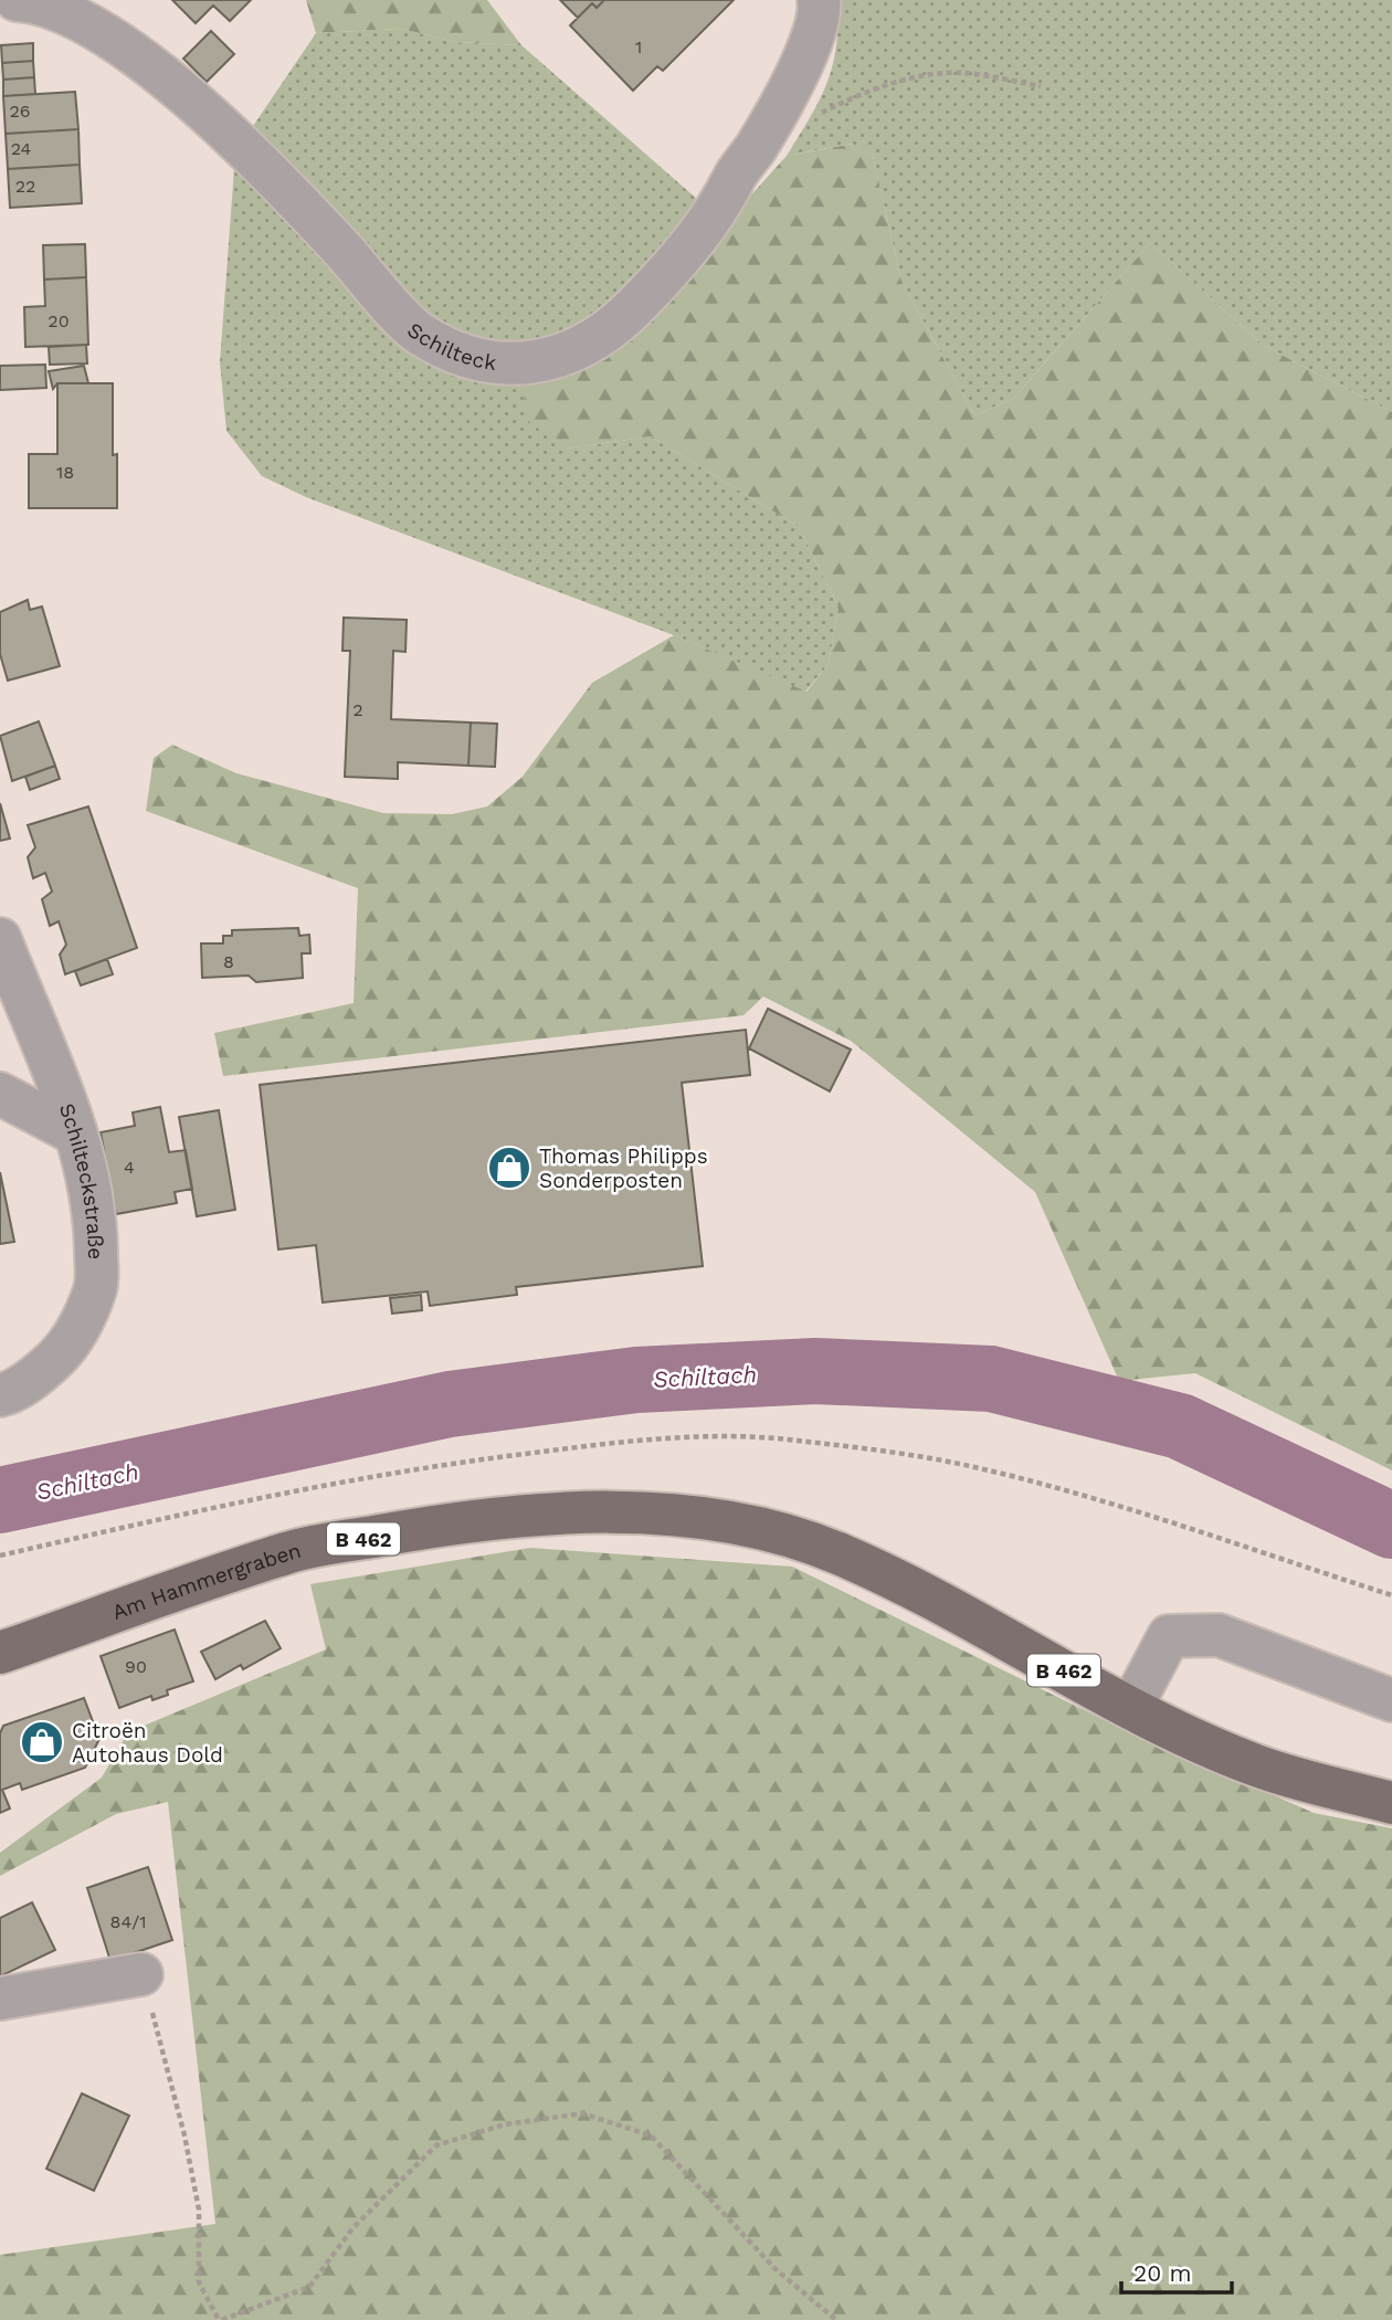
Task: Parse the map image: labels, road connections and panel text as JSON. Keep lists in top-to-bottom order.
{
  "streets": {
    "main road": ["B 462", "Am Hammergraben"],
    "street": ["Schilteck", "Schilteckstraße"]
  },
  "crossings": [
    ["B 462", "Am Hammergraben"]
  ],
  "water": ["Schiltach"],
  "places": {
    "shop": ["Thomas Philipps Sonderposten", "Citroën Autohaus Dold"]
  },
  "house_numbers": [
    "1",
    "26",
    "24",
    "22",
    "20",
    "18",
    "2",
    "8",
    "4",
    "90",
    "84/1"
  ],
  "scale_bar": "20 m"
}
